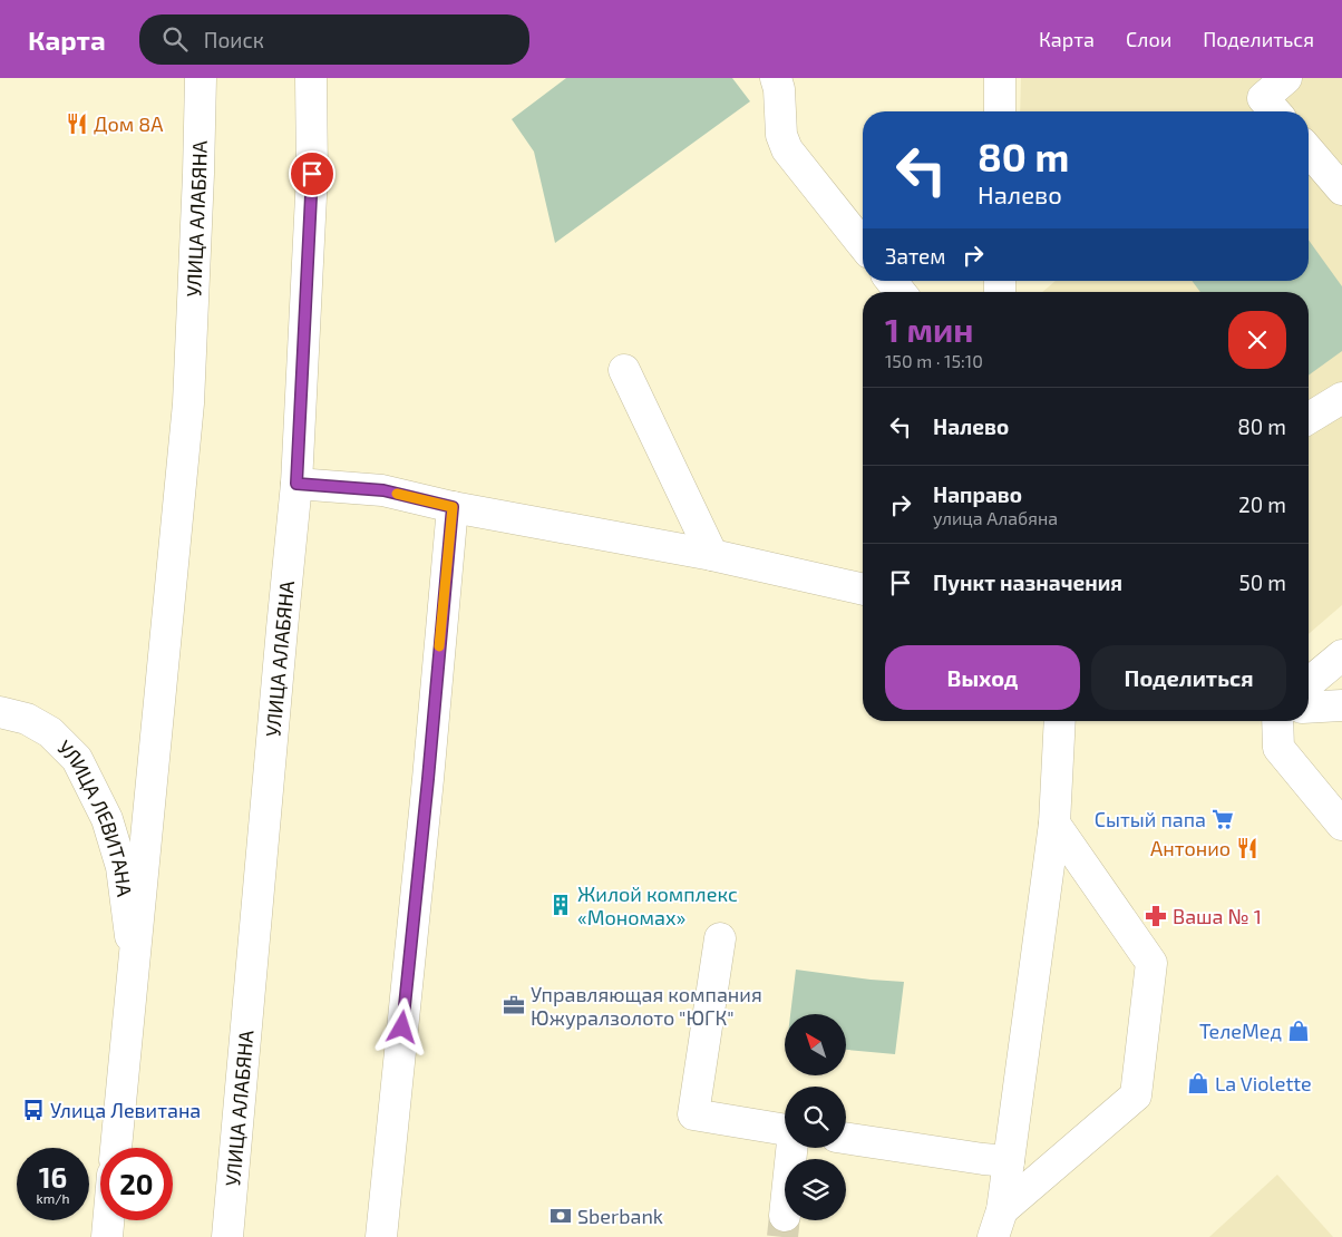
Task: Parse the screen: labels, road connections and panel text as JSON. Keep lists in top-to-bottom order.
{
  "streets": {
    "main road": ["УЛИЦА АЛАБЯНА", "УЛИЦА ЛЕВИТАНА"]
  },
  "crossings": [
    ["УЛИЦА АЛАБЯНА", "УЛИЦА ЛЕВИТАНА"]
  ],
  "places": {
    "restaurant": ["Дом 8А", "Антонио"],
    "supermarket": ["Сытый папа"],
    "building": ["Жилой комплекс «Мономах»"],
    "pharmacy": ["Ваша № 1"],
    "office": ["Управляющая компания Южуралзолото \"ЮГК\""],
    "shop": ["ТелеМед", "La Violette"],
    "bus stop": ["Улица Левитана"],
    "bank": ["Sberbank"]
  },
  "north": "top left",
  "page": {
    "header": "Карта",
    "search": "Поиск",
    "nav": ["Карта", "Слои", "Поделиться"],
    "turn": ["80 m", "Налево"],
    "then": "Затем",
    "heading": ["1 мин", "150 m · 15:10"],
    "list": [
      {
        "name": "Налево",
        "value": "80 m"
      },
      {
        "name": "Направо",
        "note": "улица Алабяна",
        "value": "20 m"
      },
      {
        "name": "Пункт назначения",
        "value": "50 m"
      }
    ],
    "buttons": ["Выход", "Поделиться"],
    "speed": "16 km/h",
    "limit": "20"
  }
}
